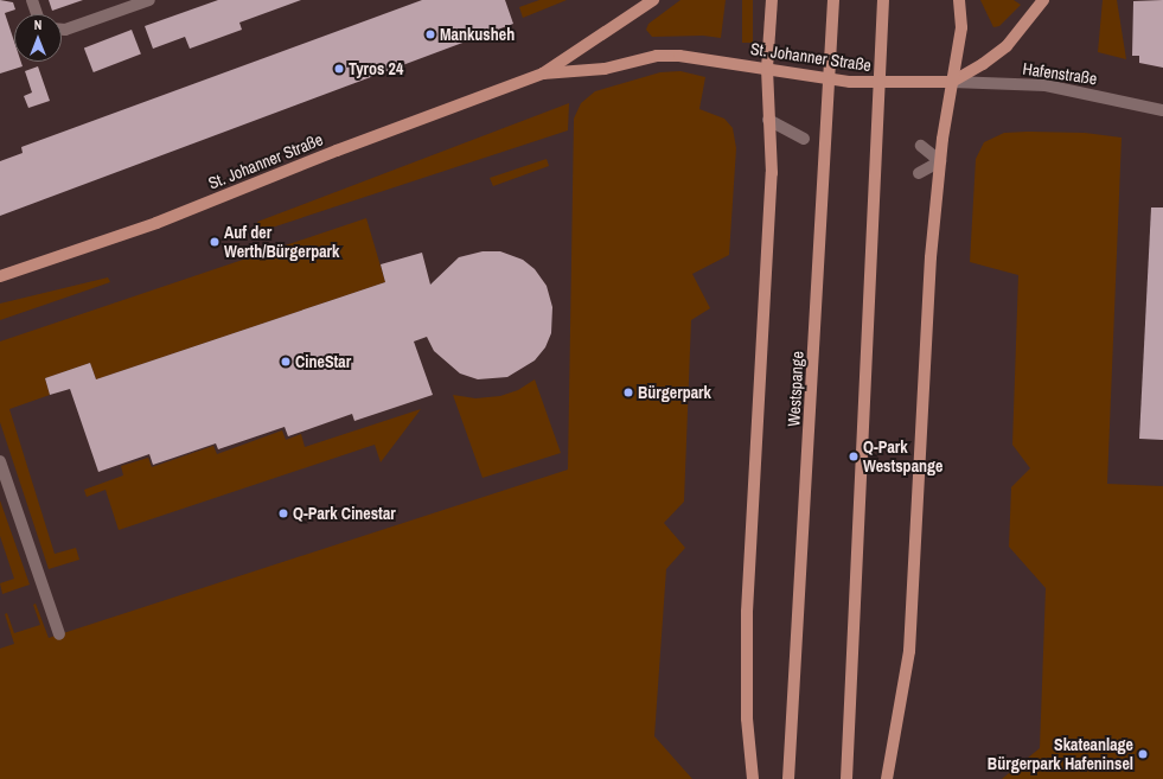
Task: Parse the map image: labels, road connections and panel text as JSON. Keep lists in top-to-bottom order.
{
  "streets": {
    "main road": ["St. Johanner Straße", "Westspange"],
    "street": ["Hafenstraße"]
  },
  "crossings": [
    ["St. Johanner Straße", "Hafenstraße"]
  ],
  "places": [
    "Mankusheh",
    "Tyros 24",
    "Auf der Werth/Bürgerpark",
    "CineStar",
    "Bürgerpark",
    "Q-Park Westspange",
    "Q-Park Cinestar",
    "Skateanlage Bürgerpark Hafeninsel"
  ],
  "north": "top"
}
